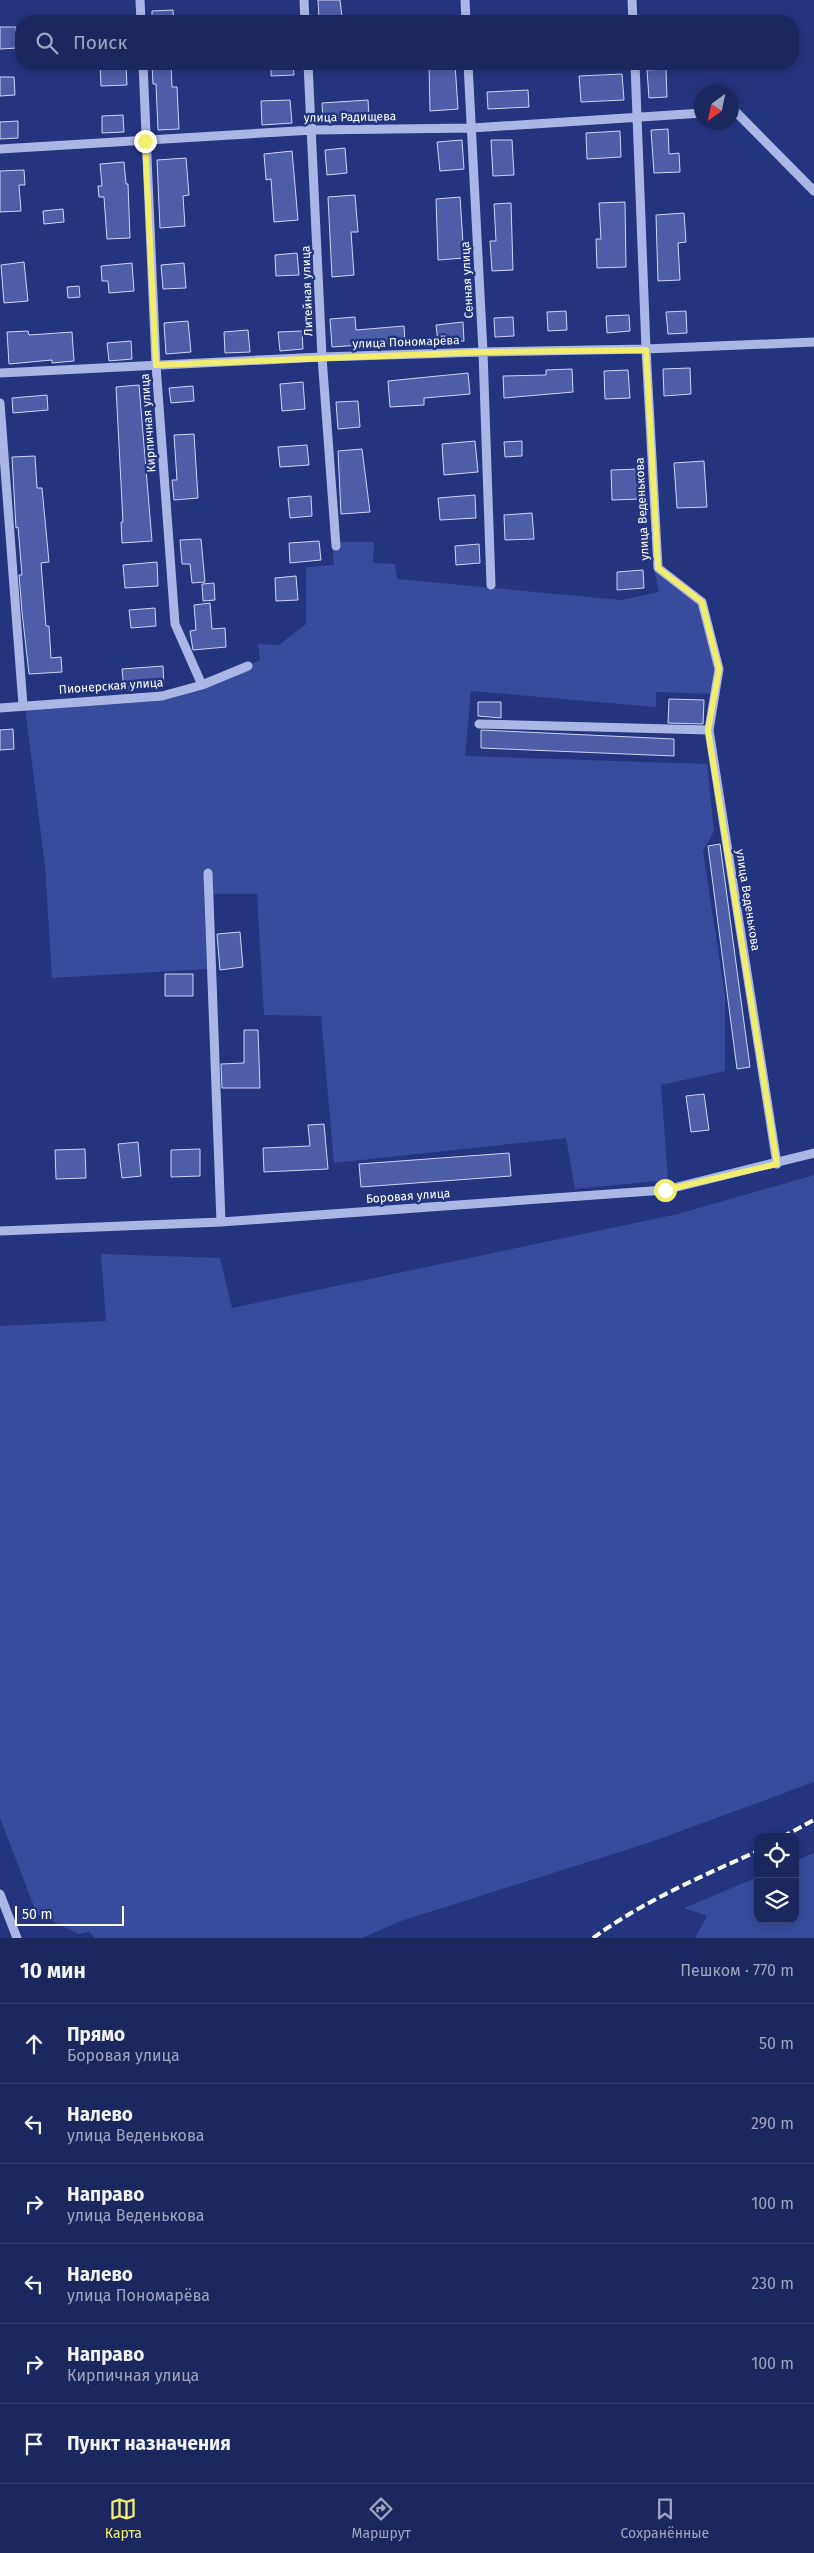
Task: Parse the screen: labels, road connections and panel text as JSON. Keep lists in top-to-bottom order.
{
  "streets": {
    "street": [
      "улица Радищева",
      "Сенная улица",
      "Литейная улица",
      "улица Пономарёва",
      "Кирпичная улица",
      "улица Веденькова",
      "Пионерская улица",
      "Боровая улица"
    ]
  },
  "crossings": [
    ["улица Радищева", "Сенная улица"],
    ["улица Радищева", "Литейная улица"],
    ["улица Радищева", "Кирпичная улица"],
    ["улица Радищева", "улица Веденькова"],
    ["Сенная улица", "улица Пономарёва"],
    ["Литейная улица", "улица Пономарёва"],
    ["улица Пономарёва", "Кирпичная улица"],
    ["улица Пономарёва", "улица Веденькова"],
    ["Кирпичная улица", "Пионерская улица"],
    ["улица Веденькова", "Боровая улица"]
  ],
  "scale_bar": "50 m",
  "north": "bottom left",
  "page": {
    "search": "Поиск",
    "scale": "50 m",
    "heading": ["10 мин", "Пешком · 770 m"],
    "list": [
      ["Прямо", "Боровая улица", "50 m"],
      ["Налево", "улица Веденькова", "290 m"],
      ["Направо", "улица Веденькова", "100 m"],
      ["Налево", "улица Пономарёва", "230 m"],
      ["Направо", "Кирпичная улица", "100 m"],
      "Пункт назначения"
    ],
    "nav": ["Карта", "Маршрут", "Сохранённые"]
  }
}
